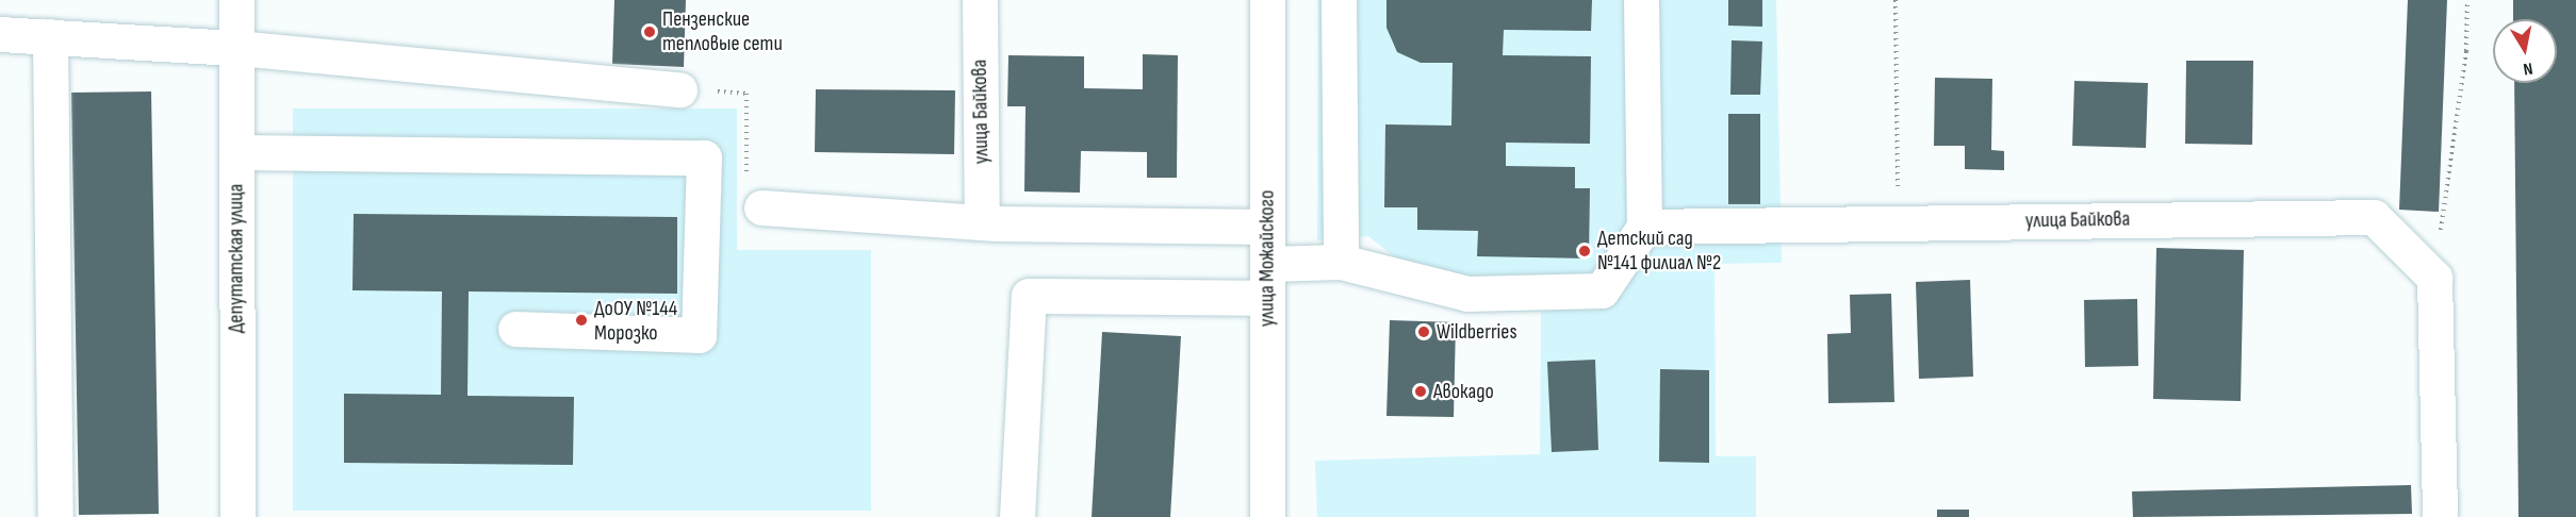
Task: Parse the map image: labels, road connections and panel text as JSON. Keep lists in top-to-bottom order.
{
  "streets": {
    "street": ["улица Байкова", "Депутатская улица", "улица Можайского"]
  },
  "places": [
    "Пензенские тепловые сети",
    "Детский сад №141 филиал №2",
    "ДоОУ №144 Морозко",
    "Wildberries",
    "Авокадо"
  ],
  "north": "bottom"
}
